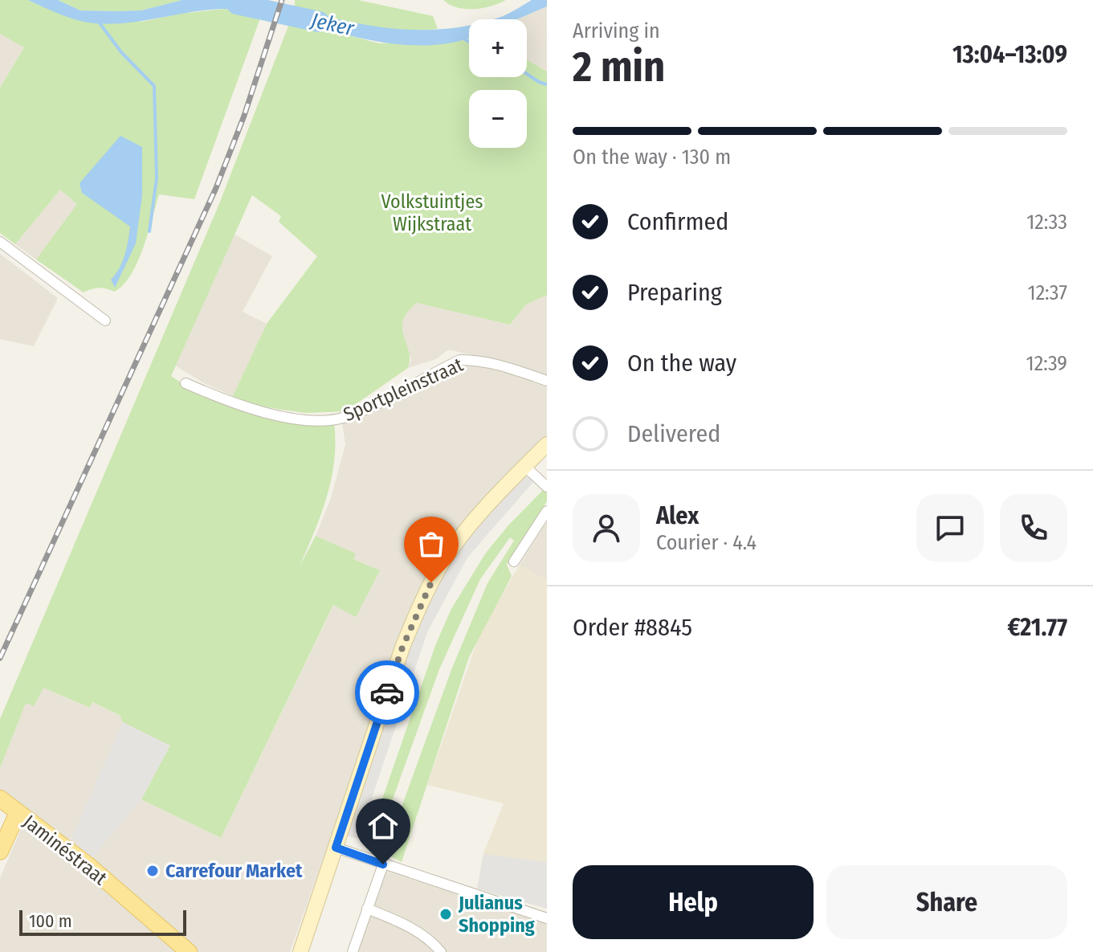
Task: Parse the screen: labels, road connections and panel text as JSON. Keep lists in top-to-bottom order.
{
  "streets": {
    "main road": ["Jaminéstraat"],
    "street": ["Sportpleinstraat"]
  },
  "water": ["Jeker"],
  "parks": ["Volkstuintjes Wijkstraat"],
  "places": ["Carrefour Market", "Julianus Shopping"],
  "scale_bar": "100 m",
  "page": {
    "heading": ["2 min", "Arriving in", "13:04–13:09"],
    "panel": [
      "Alex",
      "Courier · 4.4",
      "Order #8845",
      "€21.77"
    ],
    "map_buttons": ["+", "−"],
    "bar": "On the way · 130 m",
    "list": [
      ["Confirmed", "12:33"],
      ["Preparing", "12:37"],
      ["On the way", "12:39"],
      "Delivered"
    ],
    "buttons": ["Help", "Share"],
    "scale": "100 m"
  }
}
